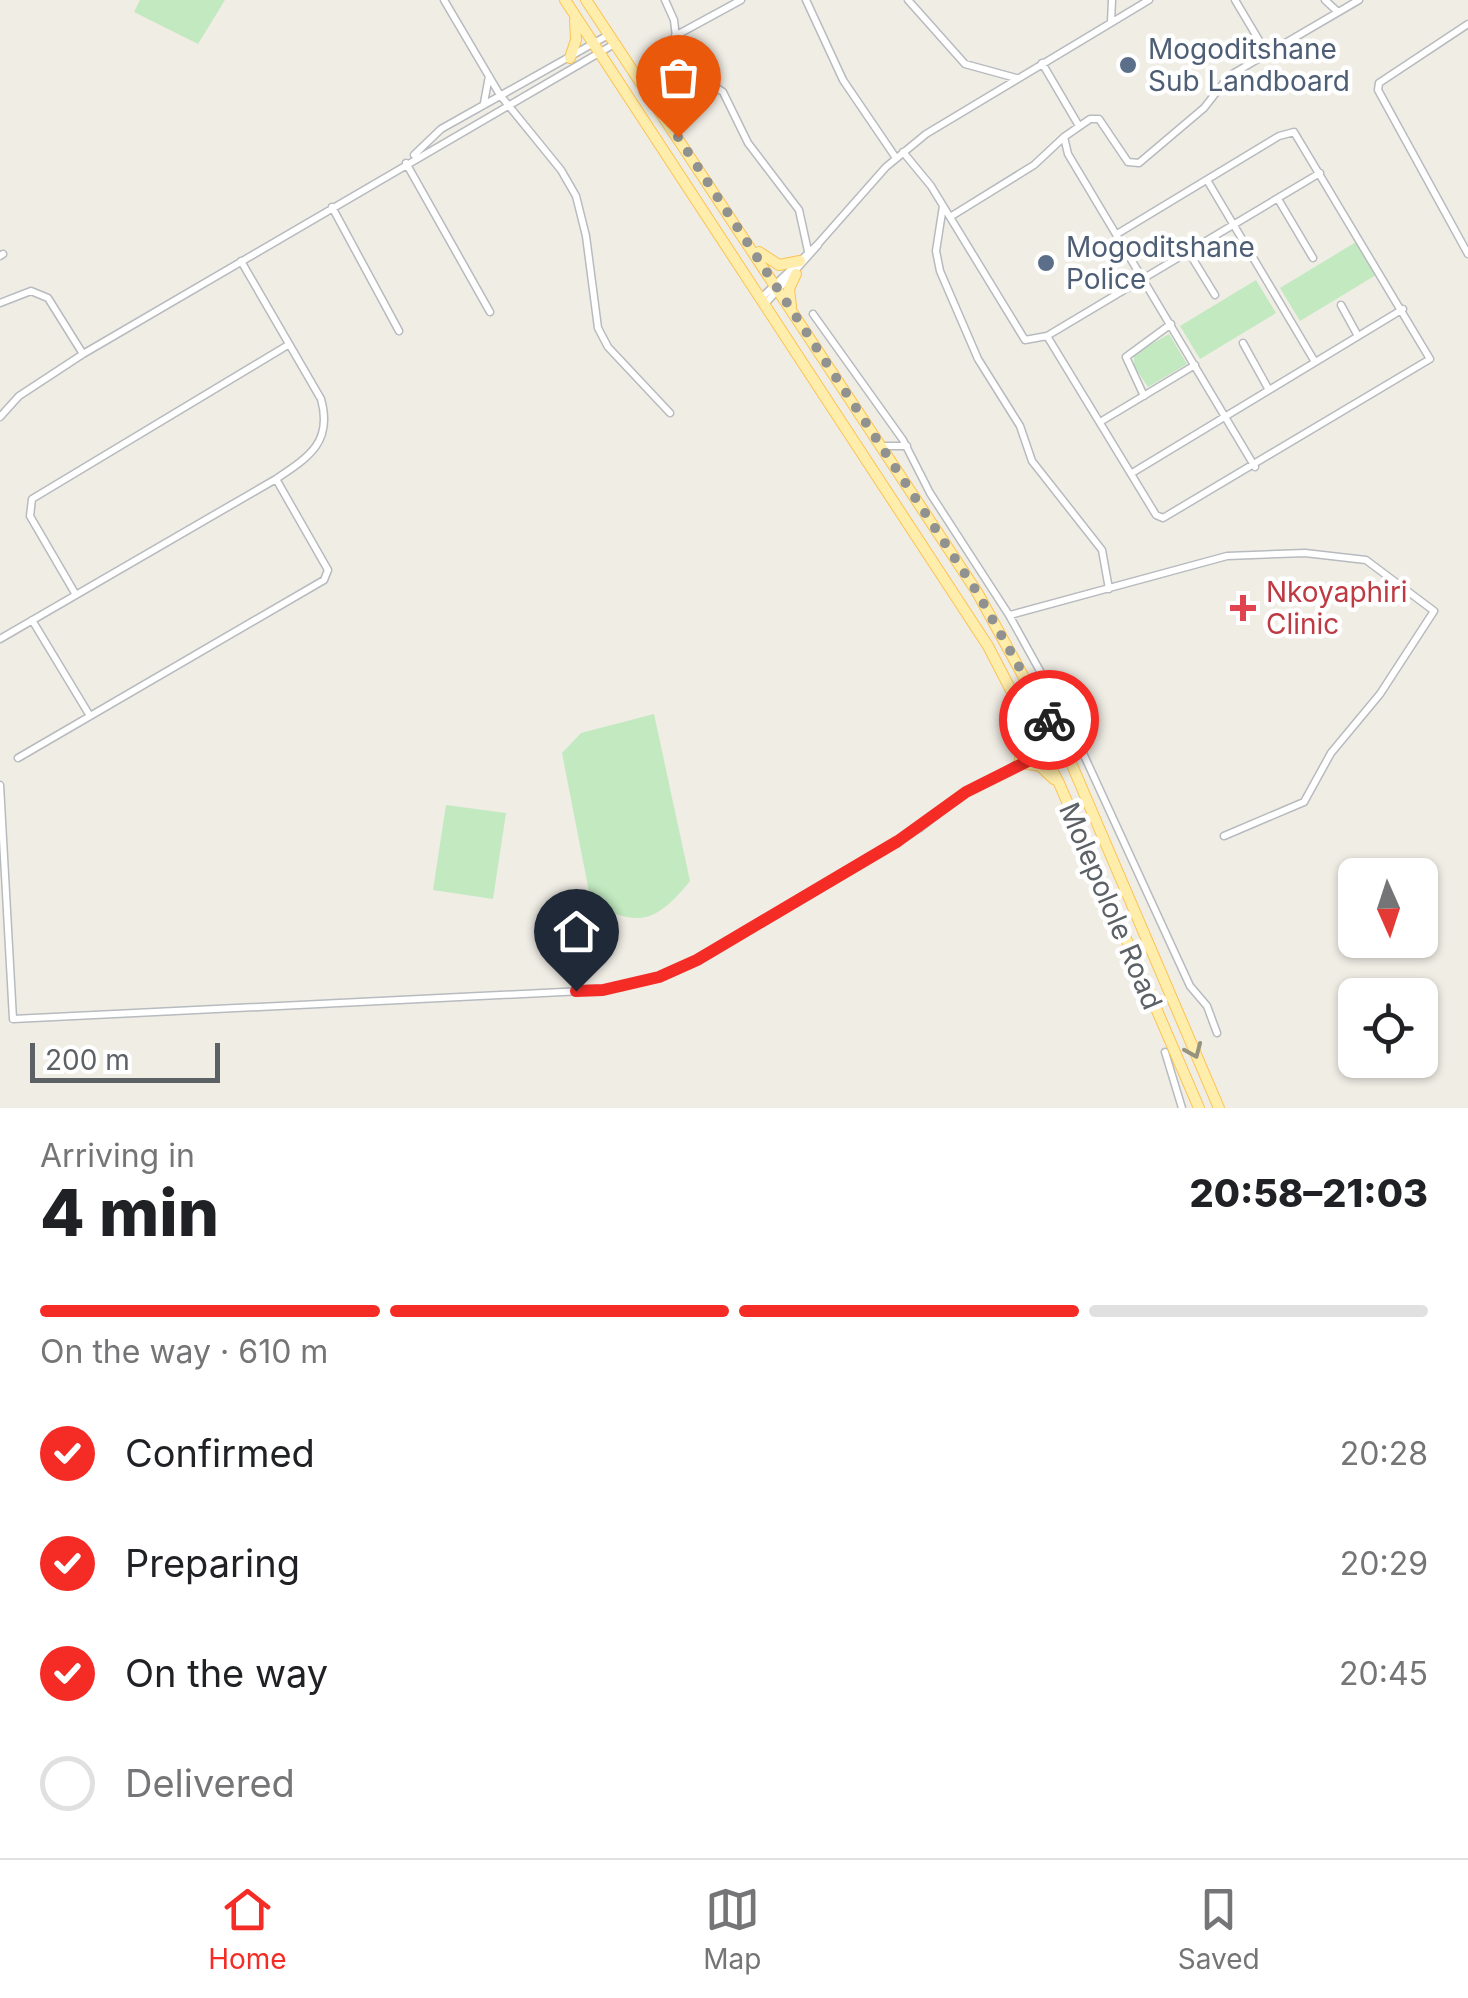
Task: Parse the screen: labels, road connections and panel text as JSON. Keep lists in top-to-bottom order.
{
  "streets": {
    "main road": ["Molepolole Road"]
  },
  "places": {
    "other": ["Mogoditshane Sub Landboard", "Mogoditshane Police"],
    "health": ["Nkoyaphiri Clinic"]
  },
  "scale_bar": "200 m",
  "north": "bottom",
  "page": {
    "scale": "200 m",
    "heading": ["4 min", "Arriving in", "20:58–21:03"],
    "bar": "On the way · 610 m",
    "list": [
      ["Confirmed", "20:28"],
      ["Preparing", "20:29"],
      ["On the way", "20:45"],
      "Delivered"
    ],
    "tabs": ["Home", "Map", "Saved"]
  }
}
